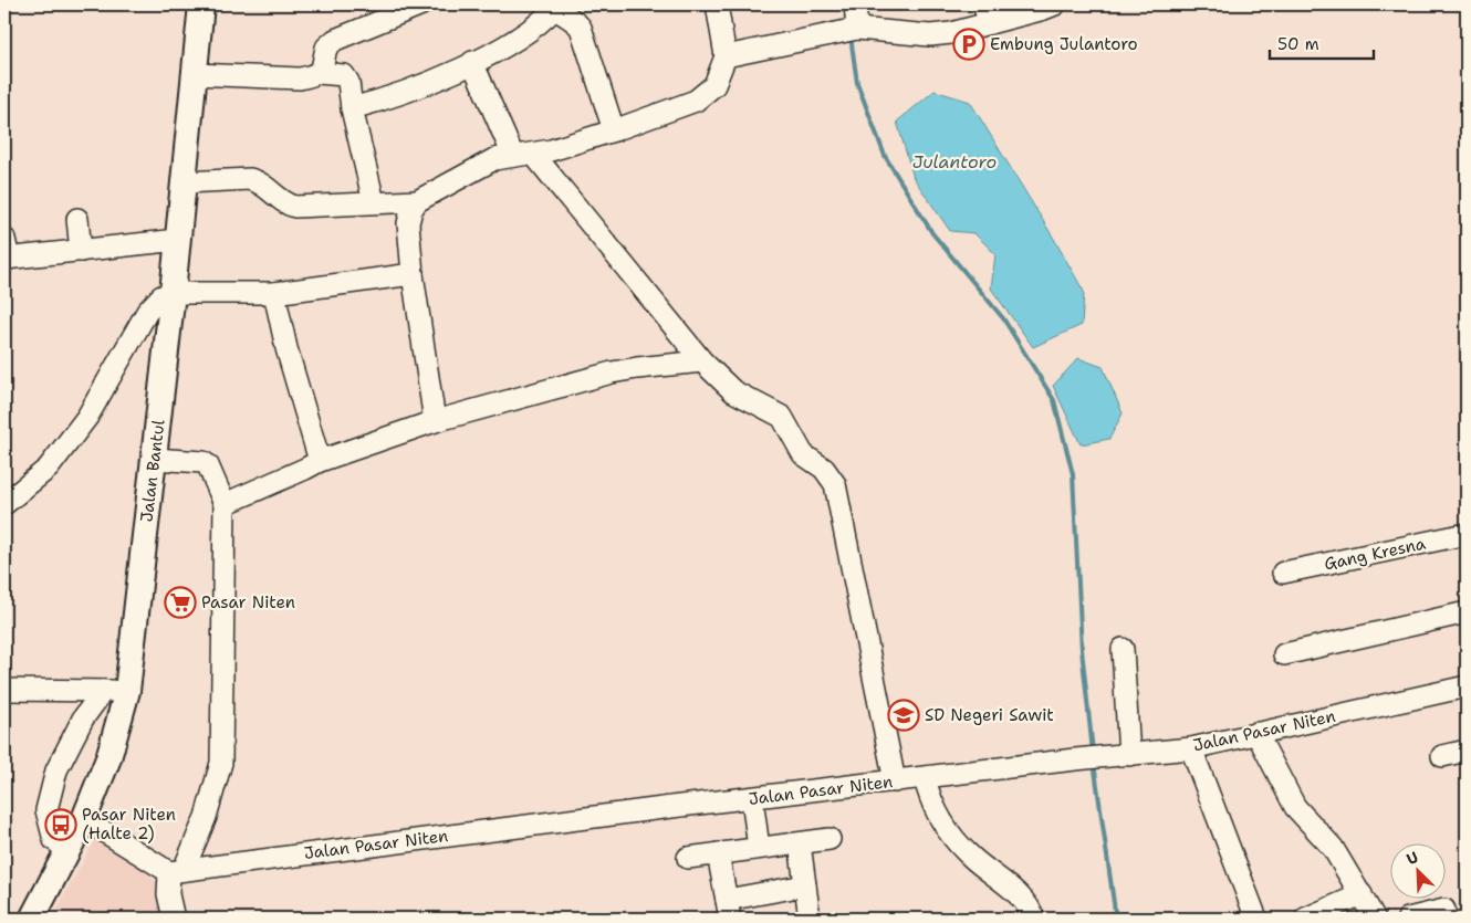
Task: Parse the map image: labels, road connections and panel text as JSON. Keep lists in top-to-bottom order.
{
  "streets": {
    "main road": ["Jalan Bantul"],
    "street": ["Gang Kresna", "Jalan Pasar Niten"]
  },
  "water": ["Julantoro"],
  "places": {
    "parking": ["Embung Julantoro"],
    "supermarket": ["Pasar Niten"],
    "school or university": ["SD Negeri Sawit"],
    "bus stop": ["Pasar Niten (Halte 2)"]
  },
  "scale_bar": "50 m",
  "north": "top left"
}
